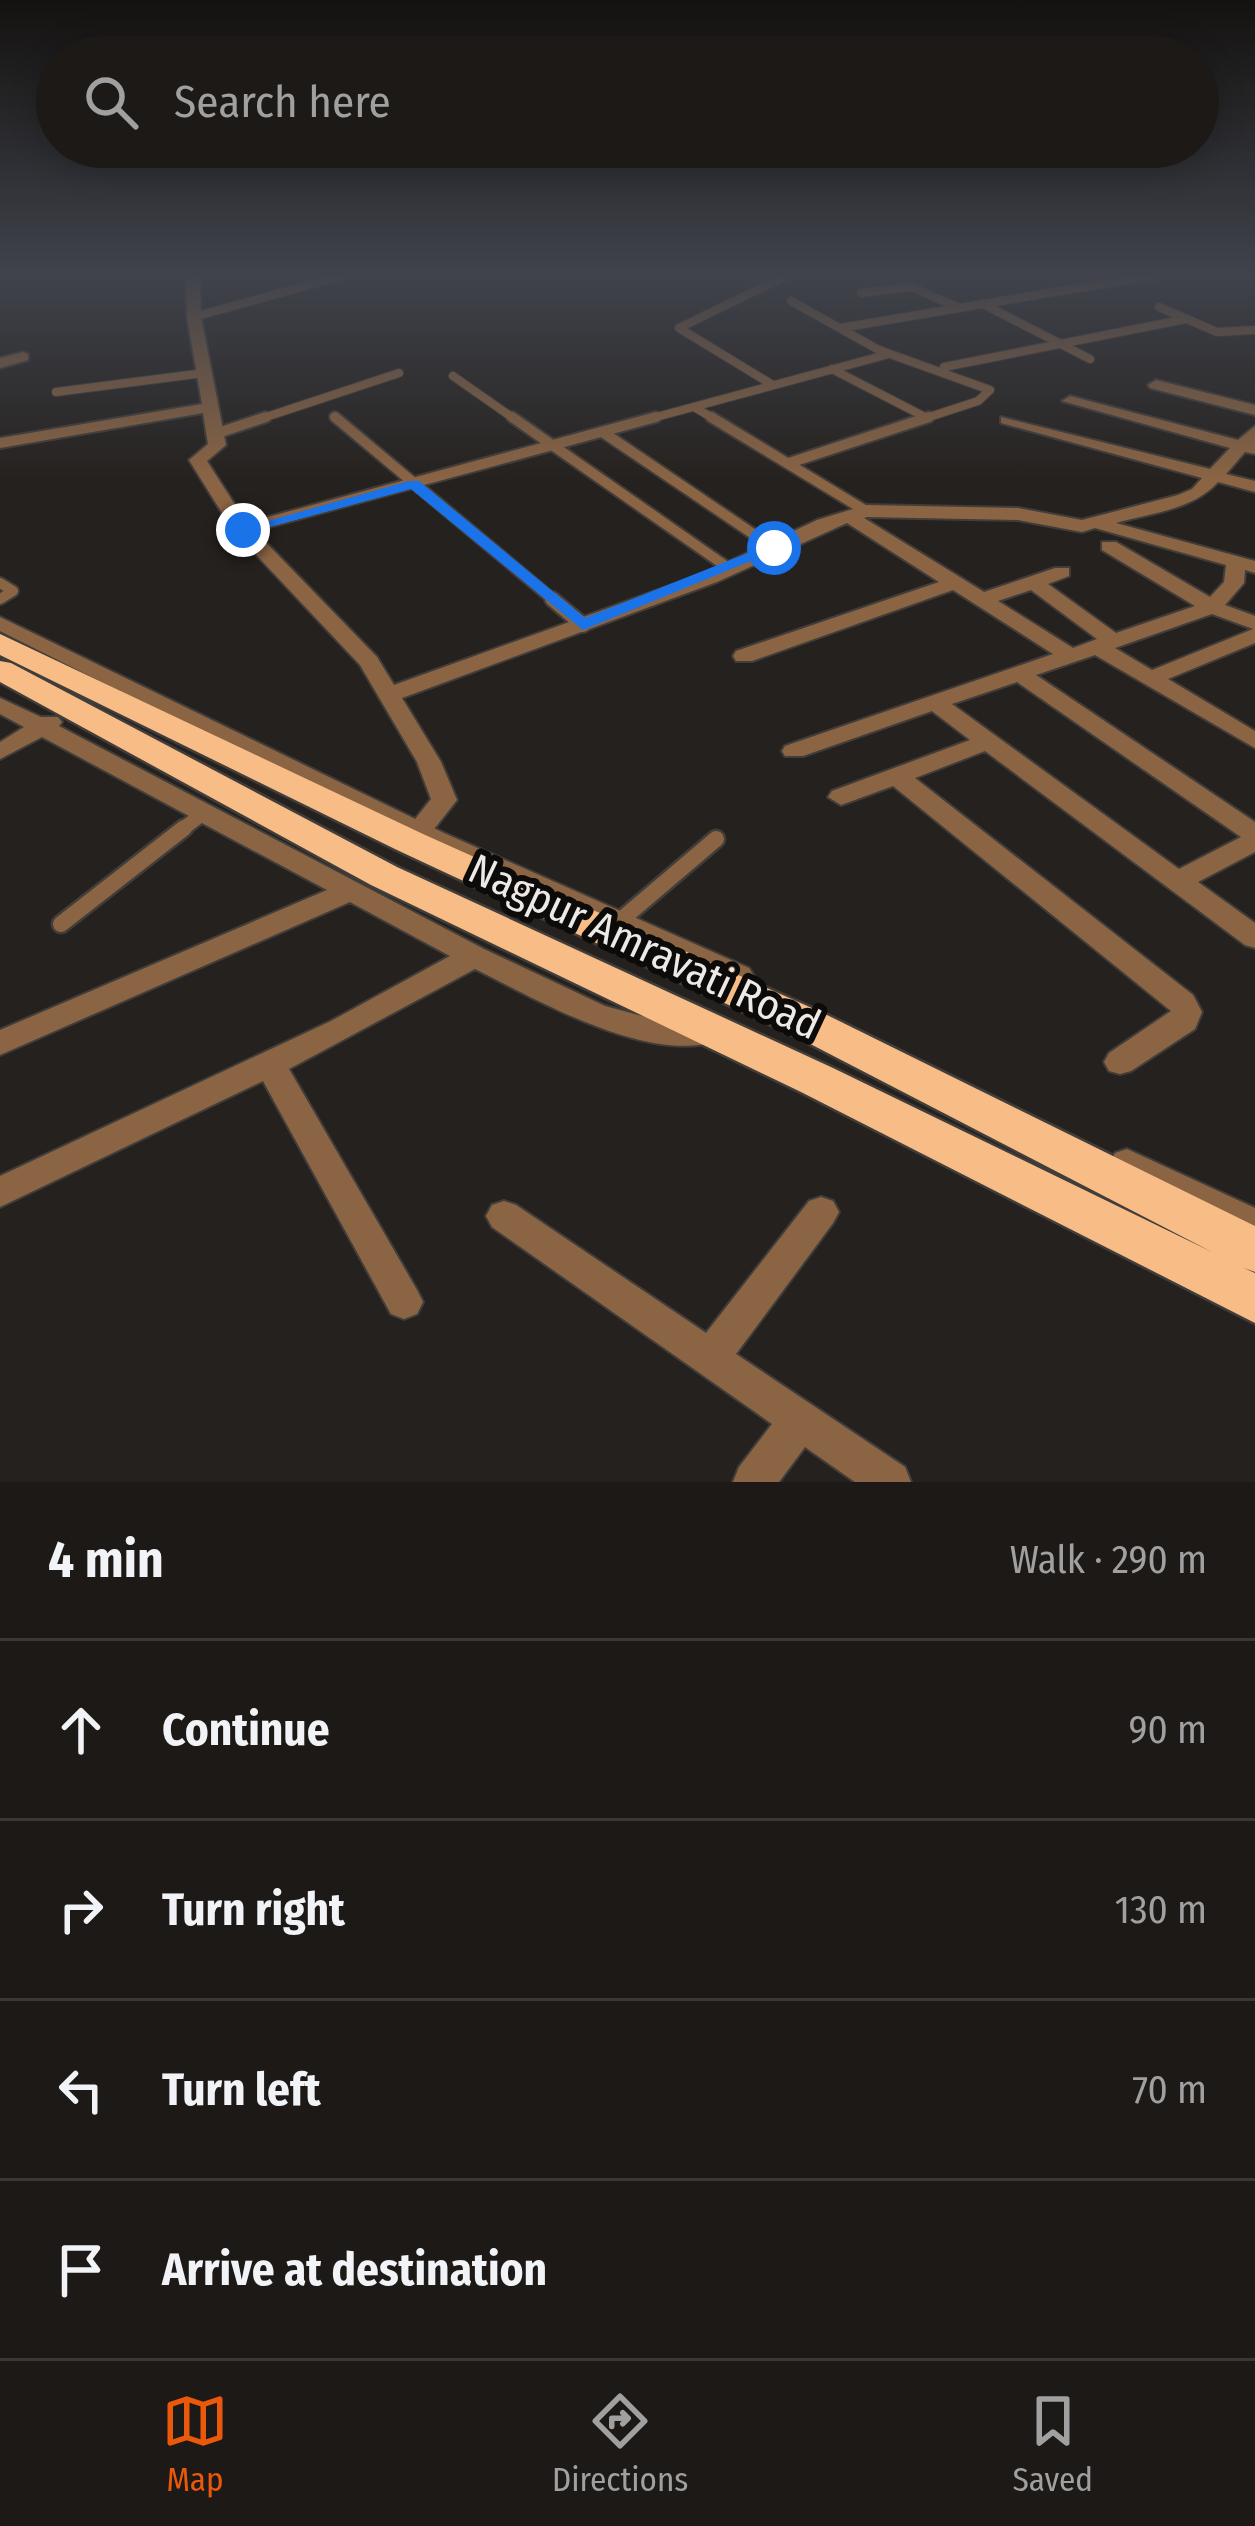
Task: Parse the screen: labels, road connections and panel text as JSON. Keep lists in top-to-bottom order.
{
  "streets": {
    "highway": ["Nagpur Amravati Road"]
  },
  "page": {
    "search": "Search here",
    "heading": ["4 min", "Walk · 290 m"],
    "list": [
      ["Continue", "90 m"],
      ["Turn right", "130 m"],
      ["Turn left", "70 m"],
      "Arrive at destination"
    ],
    "nav": ["Map", "Directions", "Saved"]
  }
}
